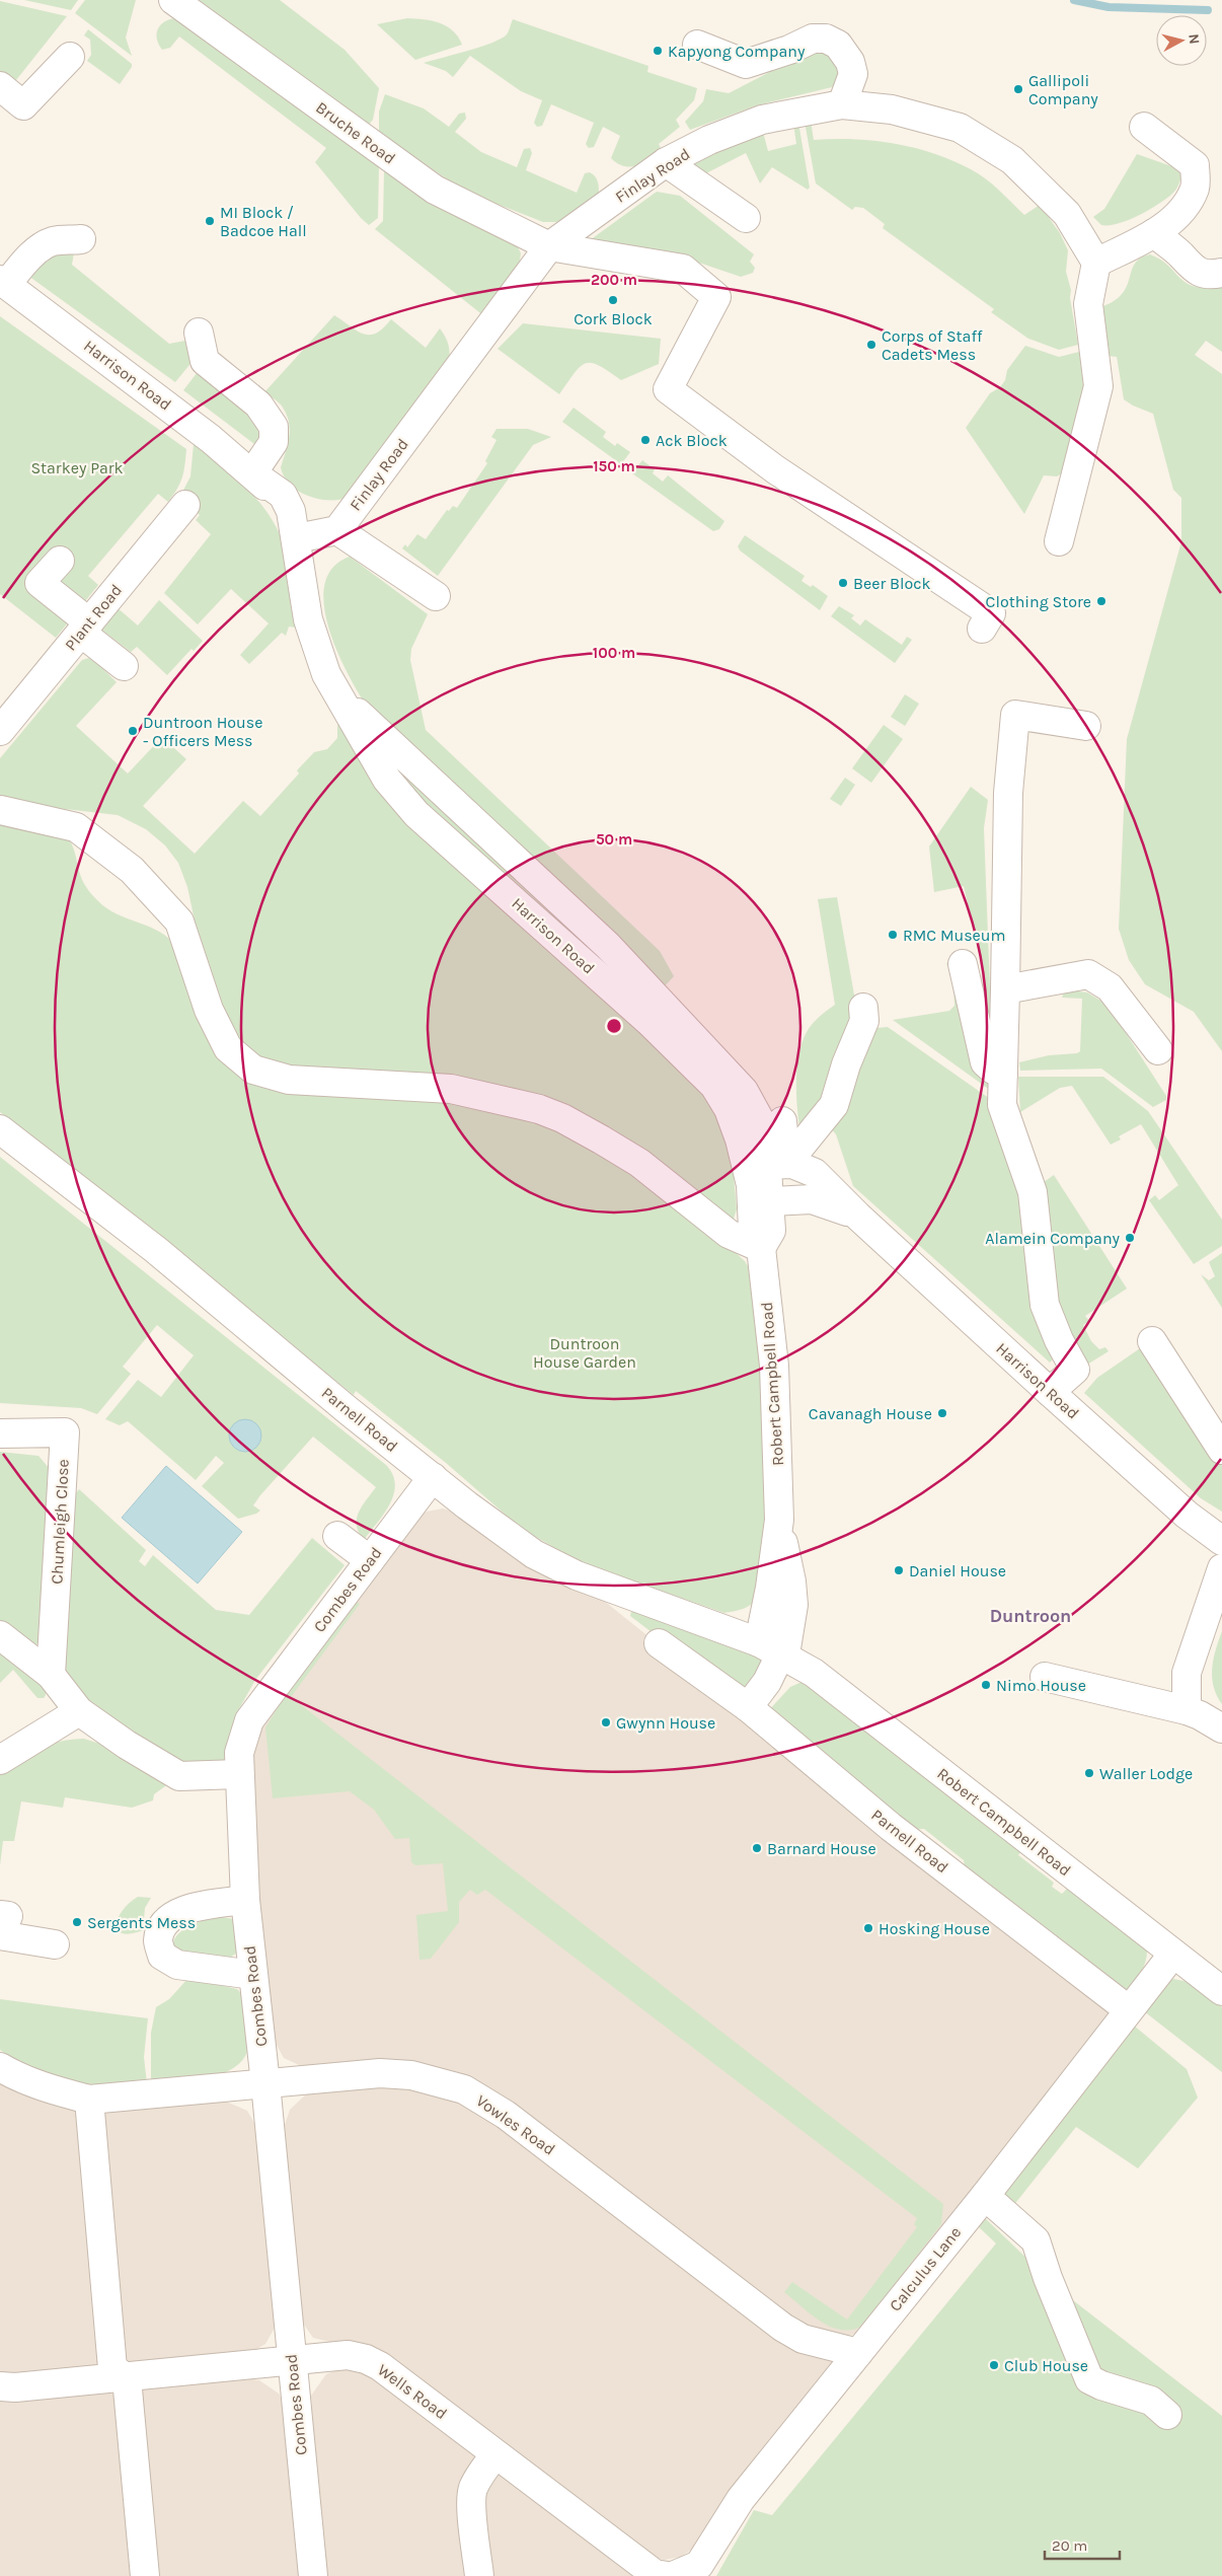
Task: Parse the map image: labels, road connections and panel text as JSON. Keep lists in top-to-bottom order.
{
  "streets": {
    "street": [
      "Bruche Road",
      "Finlay Road",
      "Harrison Road",
      "Plant Road",
      "Robert Campbell Road",
      "Parnell Road",
      "Chumleigh Close",
      "Combes Road",
      "Vowles Road",
      "Calculus Lane",
      "Wells Road"
    ]
  },
  "crossings": [
    ["Bruche Road", "Finlay Road"],
    ["Harrison Road", "Robert Campbell Road"],
    ["Robert Campbell Road", "Parnell Road"],
    ["Robert Campbell Road", "Calculus Lane"],
    ["Parnell Road", "Combes Road"],
    ["Parnell Road", "Calculus Lane"],
    ["Combes Road", "Vowles Road"],
    ["Combes Road", "Wells Road"],
    ["Vowles Road", "Calculus Lane"],
    ["Calculus Lane", "Wells Road"]
  ],
  "districts": ["Duntroon"],
  "parks": ["Starkey Park", "Duntroon House Garden"],
  "places": [
    "Kapyong Company",
    "Gallipoli Company",
    "MI Block / Badcoe Hall",
    "Cork Block",
    "Corps of Staff Cadets Mess",
    "Ack Block",
    "Beer Block",
    "Clothing Store",
    "Duntroon House - Officers Mess",
    "RMC Museum",
    "Alamein Company",
    "Cavanagh House",
    "Daniel House",
    "Nimo House",
    "Gwynn House",
    "Waller Lodge",
    "Barnard House",
    "Sergents Mess",
    "Hosking House",
    "Club House"
  ],
  "scale_bar": "20 m",
  "north": "right",
  "rings": [
    "200 m",
    "150 m",
    "100 m",
    "50 m"
  ]
}
